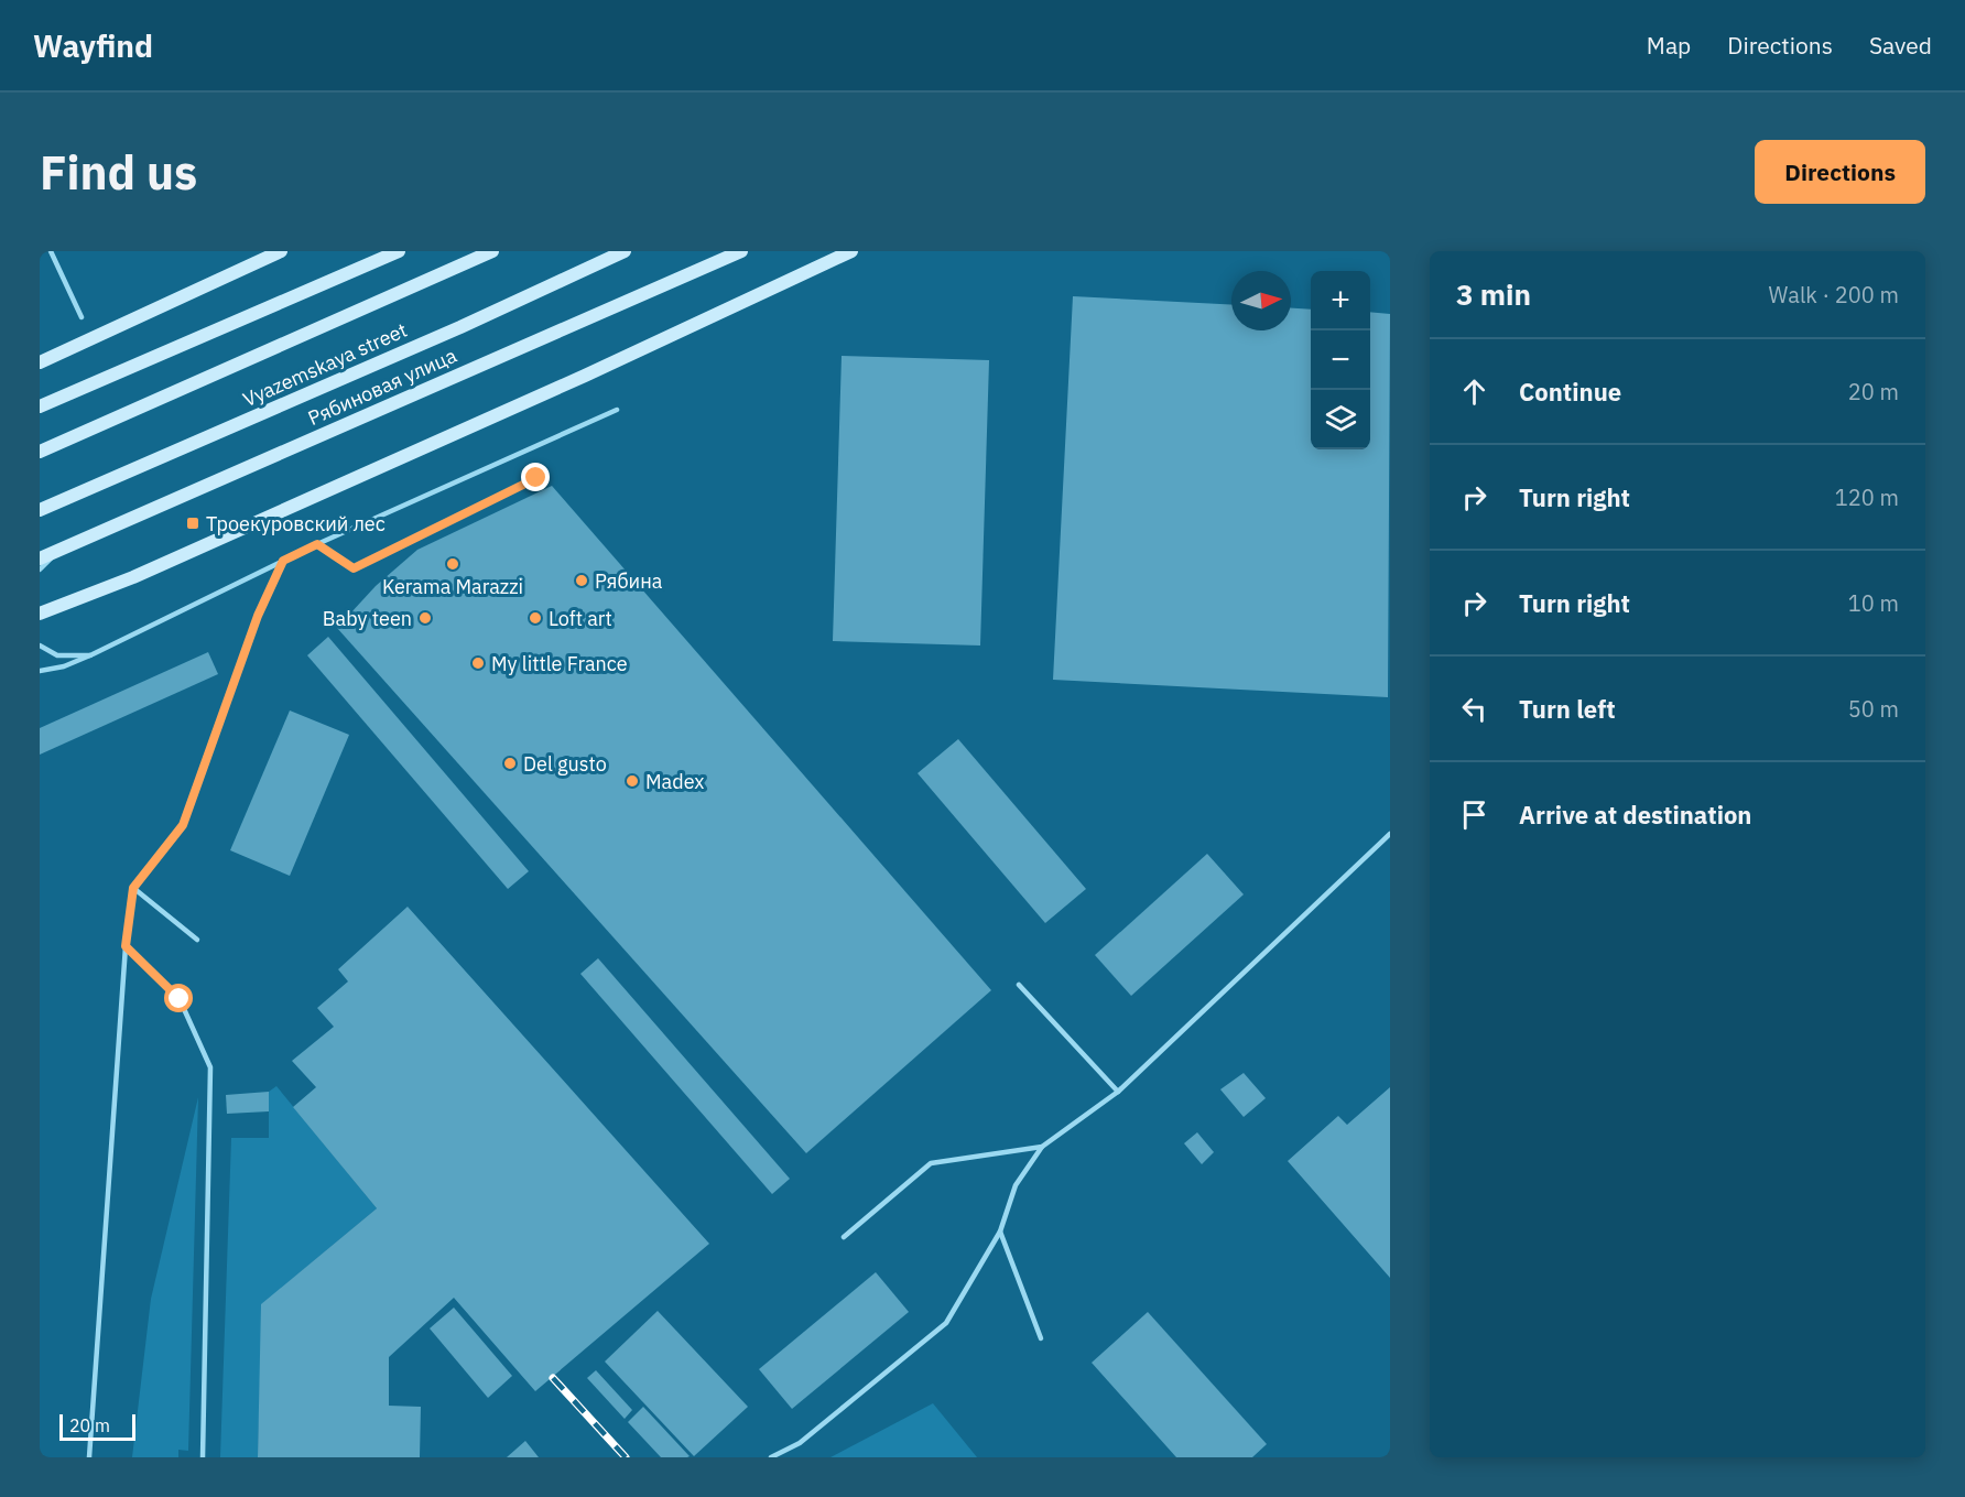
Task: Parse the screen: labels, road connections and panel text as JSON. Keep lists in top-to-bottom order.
{
  "streets": {
    "main road": ["Vyazemskaya street", "Рябиновая улица"]
  },
  "places": {
    "transit": ["Троекуровский лес"],
    "other": [
      "Kerama Marazzi",
      "Рябина",
      "Baby teen",
      "Loft art",
      "My little France",
      "Del gusto",
      "Madex"
    ]
  },
  "scale_bar": "20 m",
  "north": "right",
  "page": {
    "header": "Wayfind",
    "nav": ["Map", "Directions", "Saved"],
    "buttons": "Directions",
    "title": "Find us",
    "heading": ["3 min", "Walk · 200 m"],
    "map_buttons": ["+", "−"],
    "list": [
      ["Continue", "20 m"],
      ["Turn right", "120 m"],
      ["Turn right", "10 m"],
      ["Turn left", "50 m"],
      "Arrive at destination"
    ],
    "scale": "20 m"
  }
}
